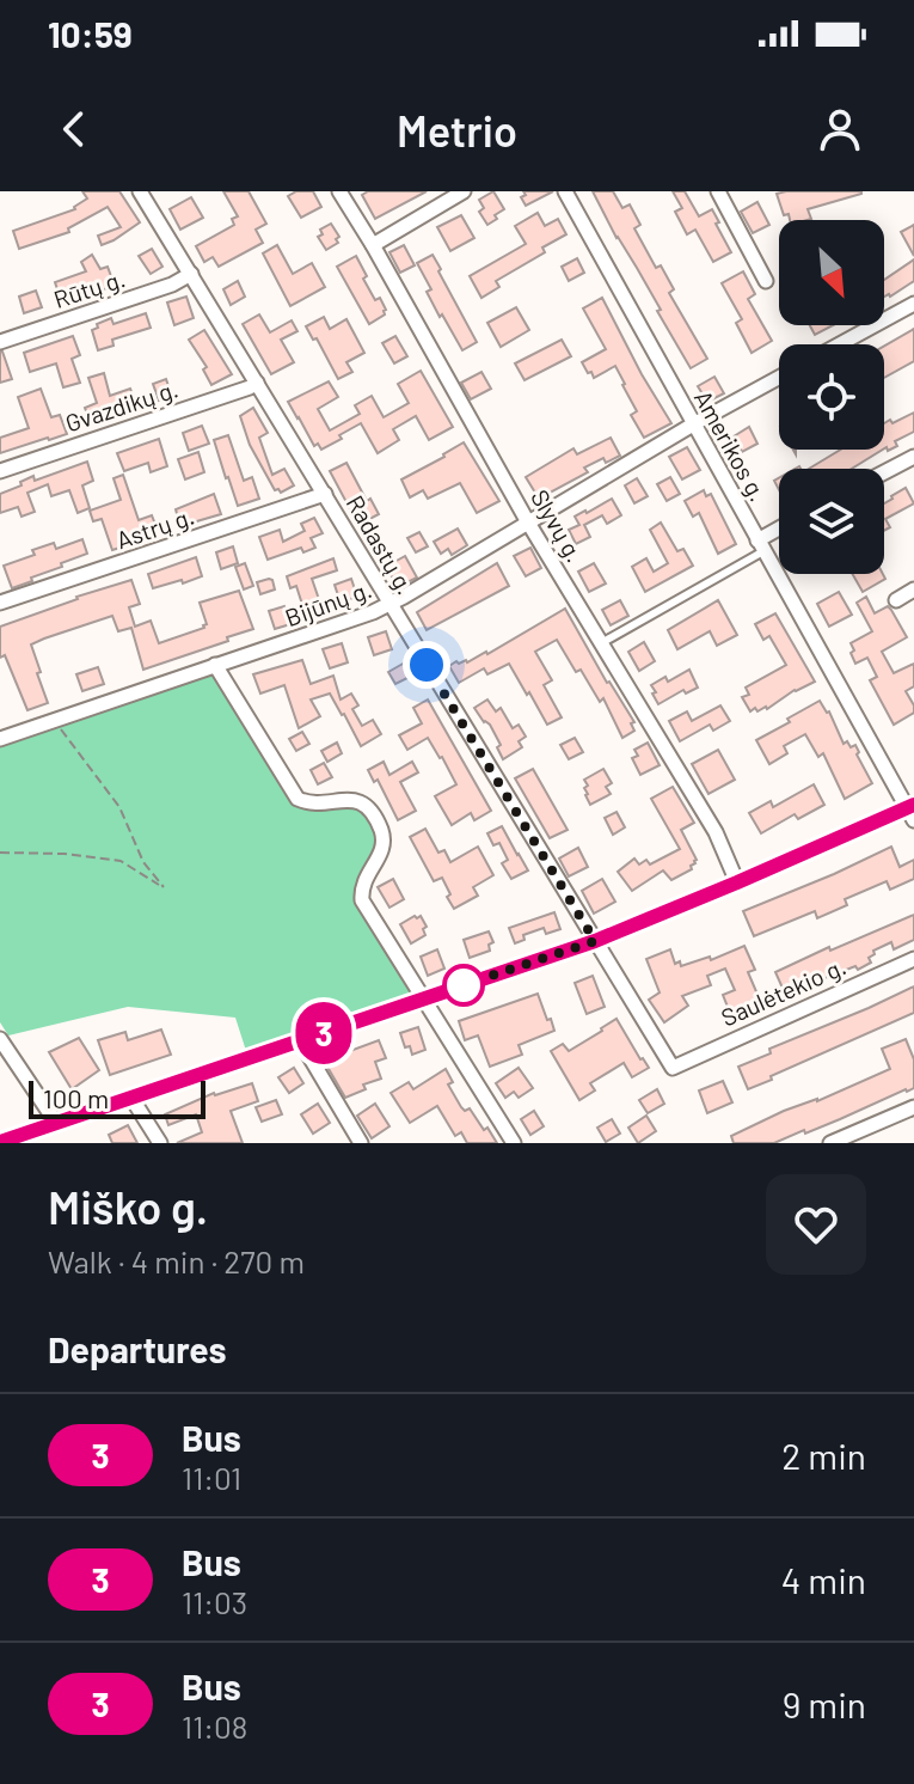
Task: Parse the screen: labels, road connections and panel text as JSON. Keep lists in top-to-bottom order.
{
  "streets": {
    "street": [
      "Rūtų g.",
      "Gvazdikų g.",
      "Amerikos g.",
      "Slyvų g.",
      "Astrų g.",
      "Radastų g.",
      "Bijūnų g.",
      "Saulėtekio g."
    ]
  },
  "crossings": [
    ["Rūtų g.", "Radastų g."],
    ["Gvazdikų g.", "Radastų g."],
    ["Amerikos g.", "Bijūnų g."],
    ["Slyvų g.", "Bijūnų g."],
    ["Astrų g.", "Radastų g."],
    ["Radastų g.", "Bijūnų g."],
    ["Radastų g.", "Saulėtekio g."]
  ],
  "lines": ["bus line 3"],
  "scale_bar": "100 m",
  "north": "bottom right",
  "page": {
    "status": "10:59",
    "header": "Metrio",
    "on_map": "3",
    "scale": "100 m",
    "heading": [
      ["Miško g.", "Walk · 4 min · 270 m"],
      "Departures"
    ],
    "list": [
      {
        "mark": "3",
        "name": "Bus",
        "note": "11:01",
        "value": "2 min"
      },
      {
        "mark": "3",
        "name": "Bus",
        "note": "11:03",
        "value": "4 min"
      },
      {
        "mark": "3",
        "name": "Bus",
        "note": "11:08",
        "value": "9 min"
      }
    ]
  }
}
